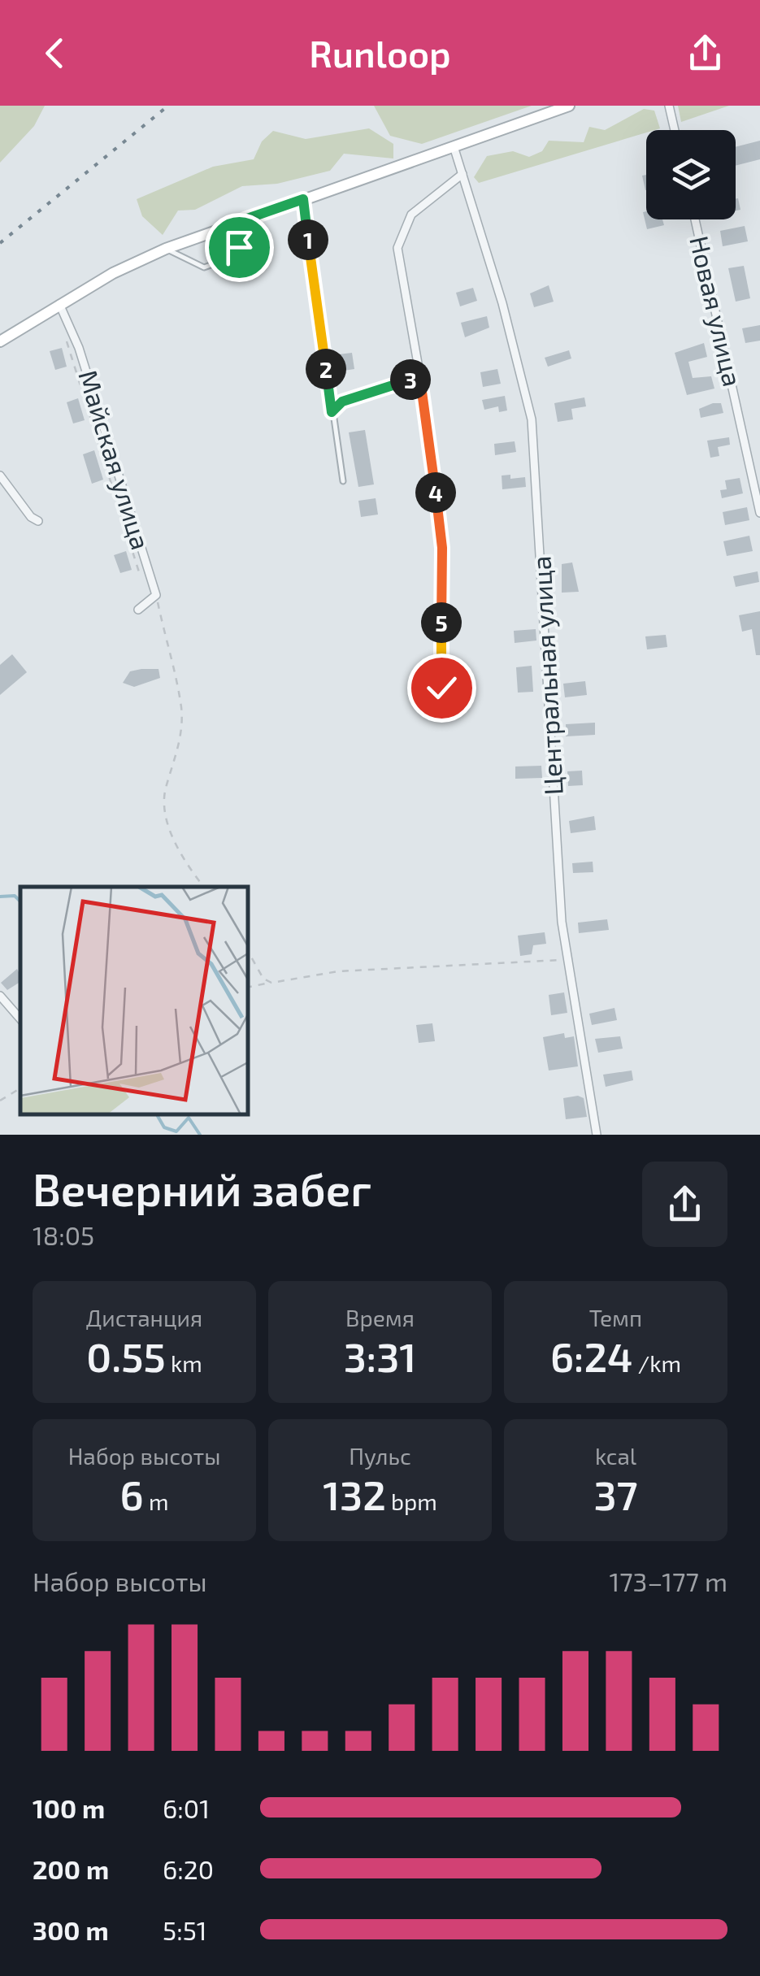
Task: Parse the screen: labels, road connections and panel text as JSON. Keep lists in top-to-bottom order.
{
  "streets": {
    "street": ["Новая улица", "Майская улица", "Центральная улица"]
  },
  "page": {
    "header": "Runloop",
    "pins": [
      "1",
      "2",
      "3",
      "4",
      "5"
    ],
    "heading": ["Вечерний забег", "18:05"],
    "stats": [
      ["Дистанция", "0.55 km"],
      ["Время", "3:31"],
      ["Темп", "6:24 /km"],
      ["Набор высоты", "6 m"],
      ["Пульс", "132 bpm"],
      ["kcal", "37"]
    ],
    "chart": ["Набор высоты", "173–177 m"],
    "list": [
      {
        "name": "100 m",
        "note": "6:01"
      },
      {
        "name": "200 m",
        "note": "6:20"
      },
      {
        "name": "300 m",
        "note": "5:51"
      }
    ]
  }
}
